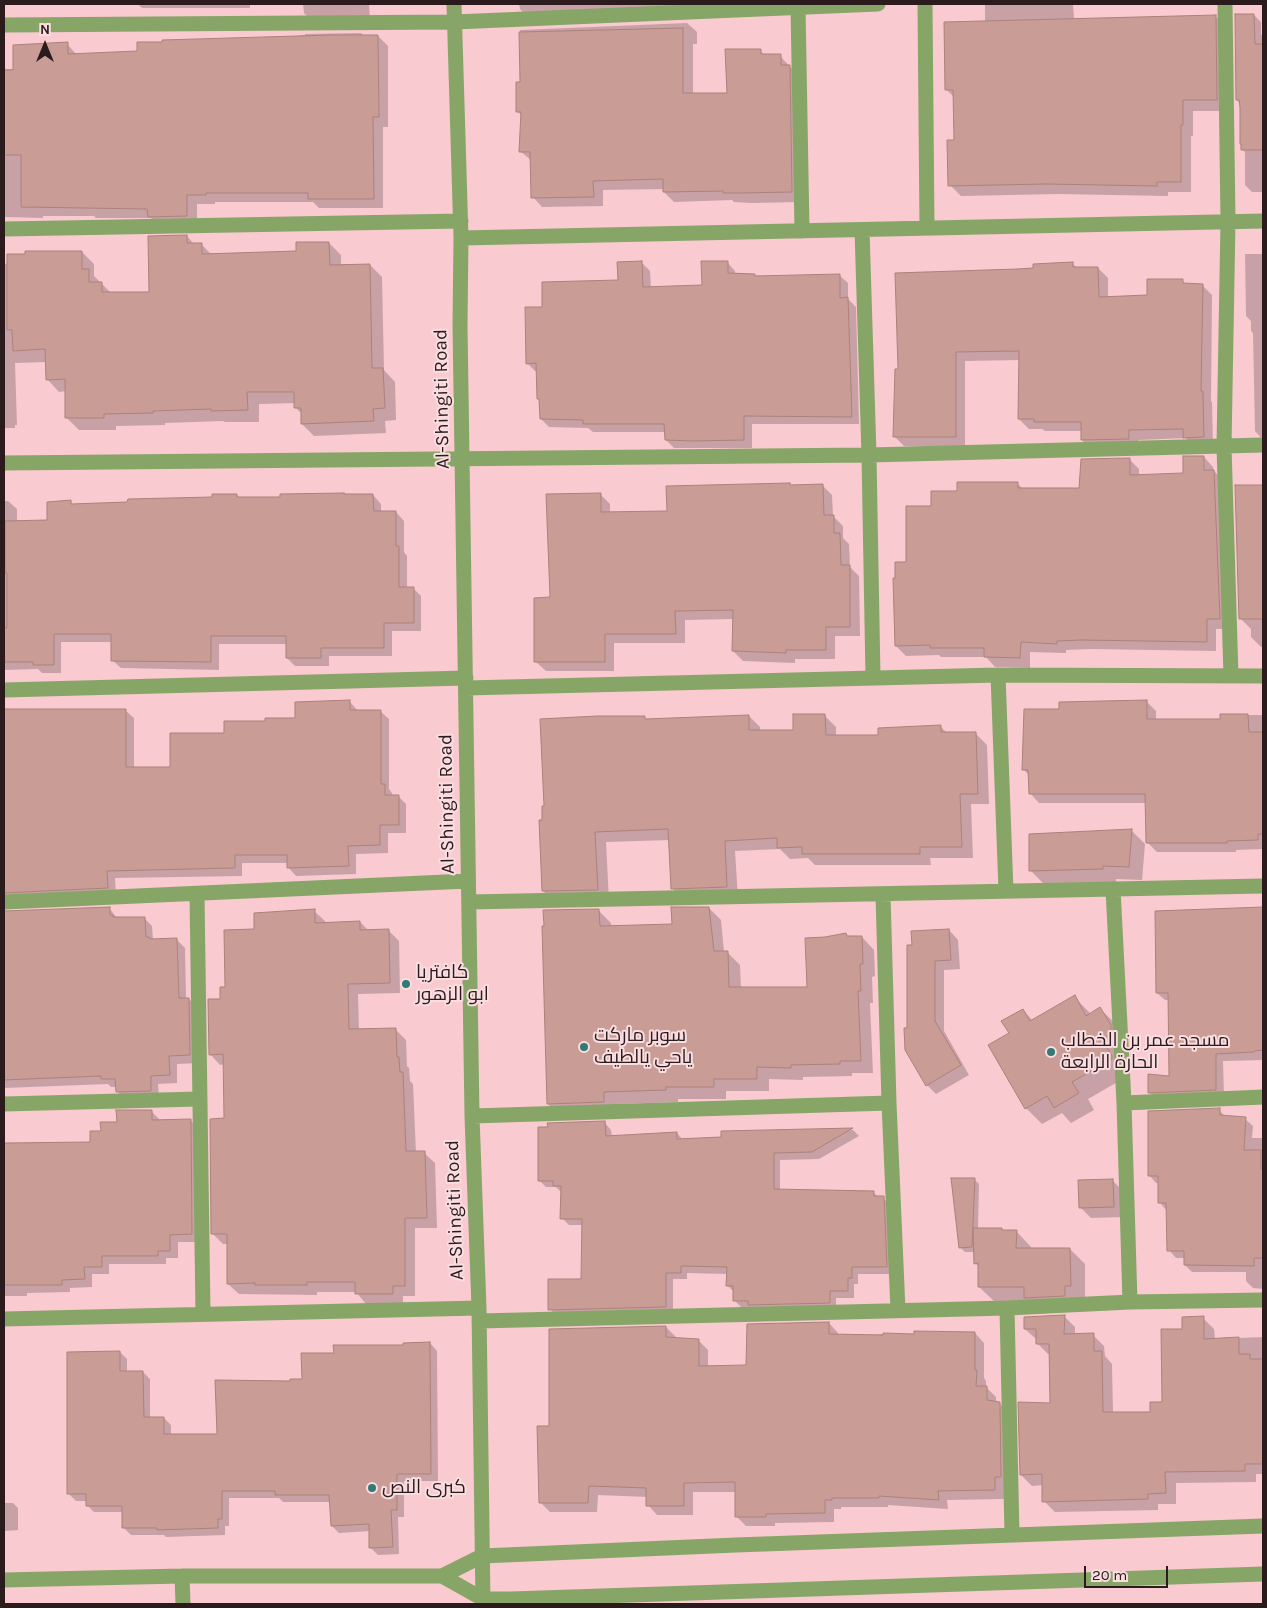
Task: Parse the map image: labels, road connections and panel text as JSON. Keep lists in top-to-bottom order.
{
  "streets": {
    "street": ["Al-Shingiti Road"]
  },
  "places": [
    "كافتريا ابو الزهور",
    "سوبر ماركت ياحي يالطيف",
    "مسجد عمر بن الخطاب الحارة الرابعة",
    "كبرى النص"
  ],
  "scale_bar": "20 m",
  "north": "top"
}
